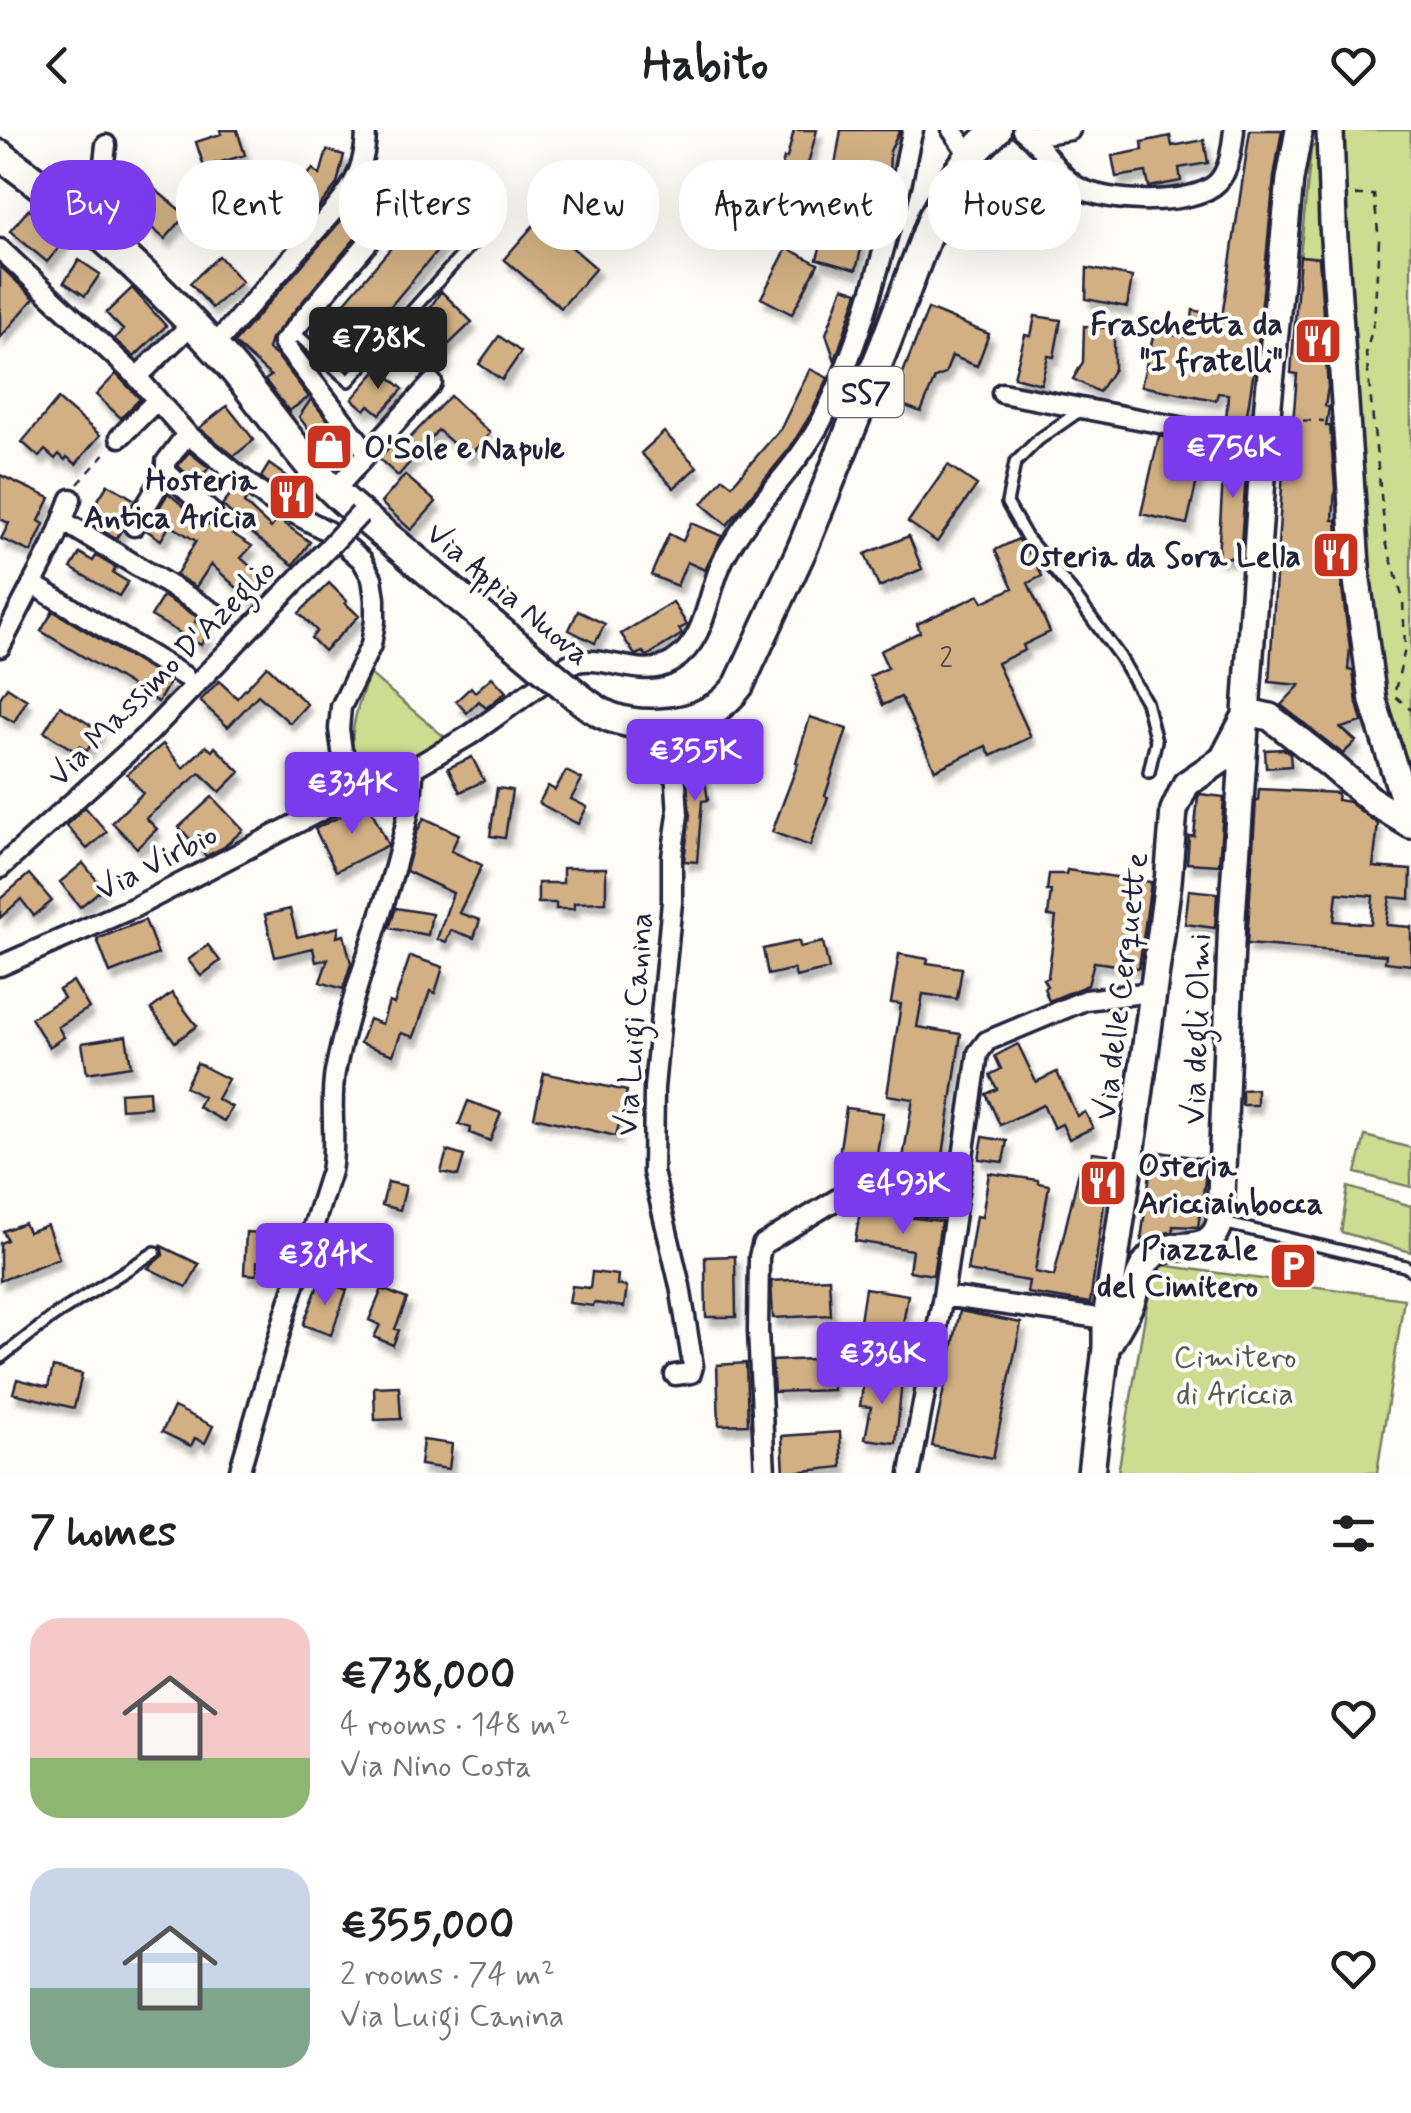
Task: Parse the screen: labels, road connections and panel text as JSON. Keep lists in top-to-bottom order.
{
  "streets": {
    "main road": ["SS7", "Via Appia Nuova"],
    "street": [
      "Via Massimo D'Azeglio",
      "Via Virbio",
      "Via delle Cerquette",
      "Via Luigi Canina",
      "Via degli Olmi"
    ]
  },
  "crossings": [
    ["Via Appia Nuova", "Via Massimo D'Azeglio"],
    ["Via Appia Nuova", "Via Luigi Canina"],
    ["Via delle Cerquette", "Via degli Olmi"]
  ],
  "parks": ["Cimitero di Ariccia"],
  "places": {
    "restaurant": [
      "Fraschetta da \"I fratelli\"",
      "Hosteria Antica Aricia",
      "Osteria da Sora Lella",
      "Osteria Aricciainbocca"
    ],
    "shop": ["O'Sole e Napule"],
    "parking": ["Piazzale del Cimitero"]
  },
  "house_numbers": ["2"],
  "page": {
    "header": "Habito",
    "chip": [
      "Buy",
      "Rent",
      "Filters",
      "New",
      "Apartment",
      "House"
    ],
    "price": [
      "€738K",
      "€756K",
      "€355K",
      "€334K",
      "€493K",
      "€384K",
      "€336K"
    ],
    "heading": "7 homes",
    "list": [
      {
        "name": "€738,000",
        "note": "4 rooms · 148 m² · Via Nino Costa"
      },
      {
        "name": "€355,000",
        "note": "2 rooms · 74 m² · Via Luigi Canina"
      }
    ]
  }
}
